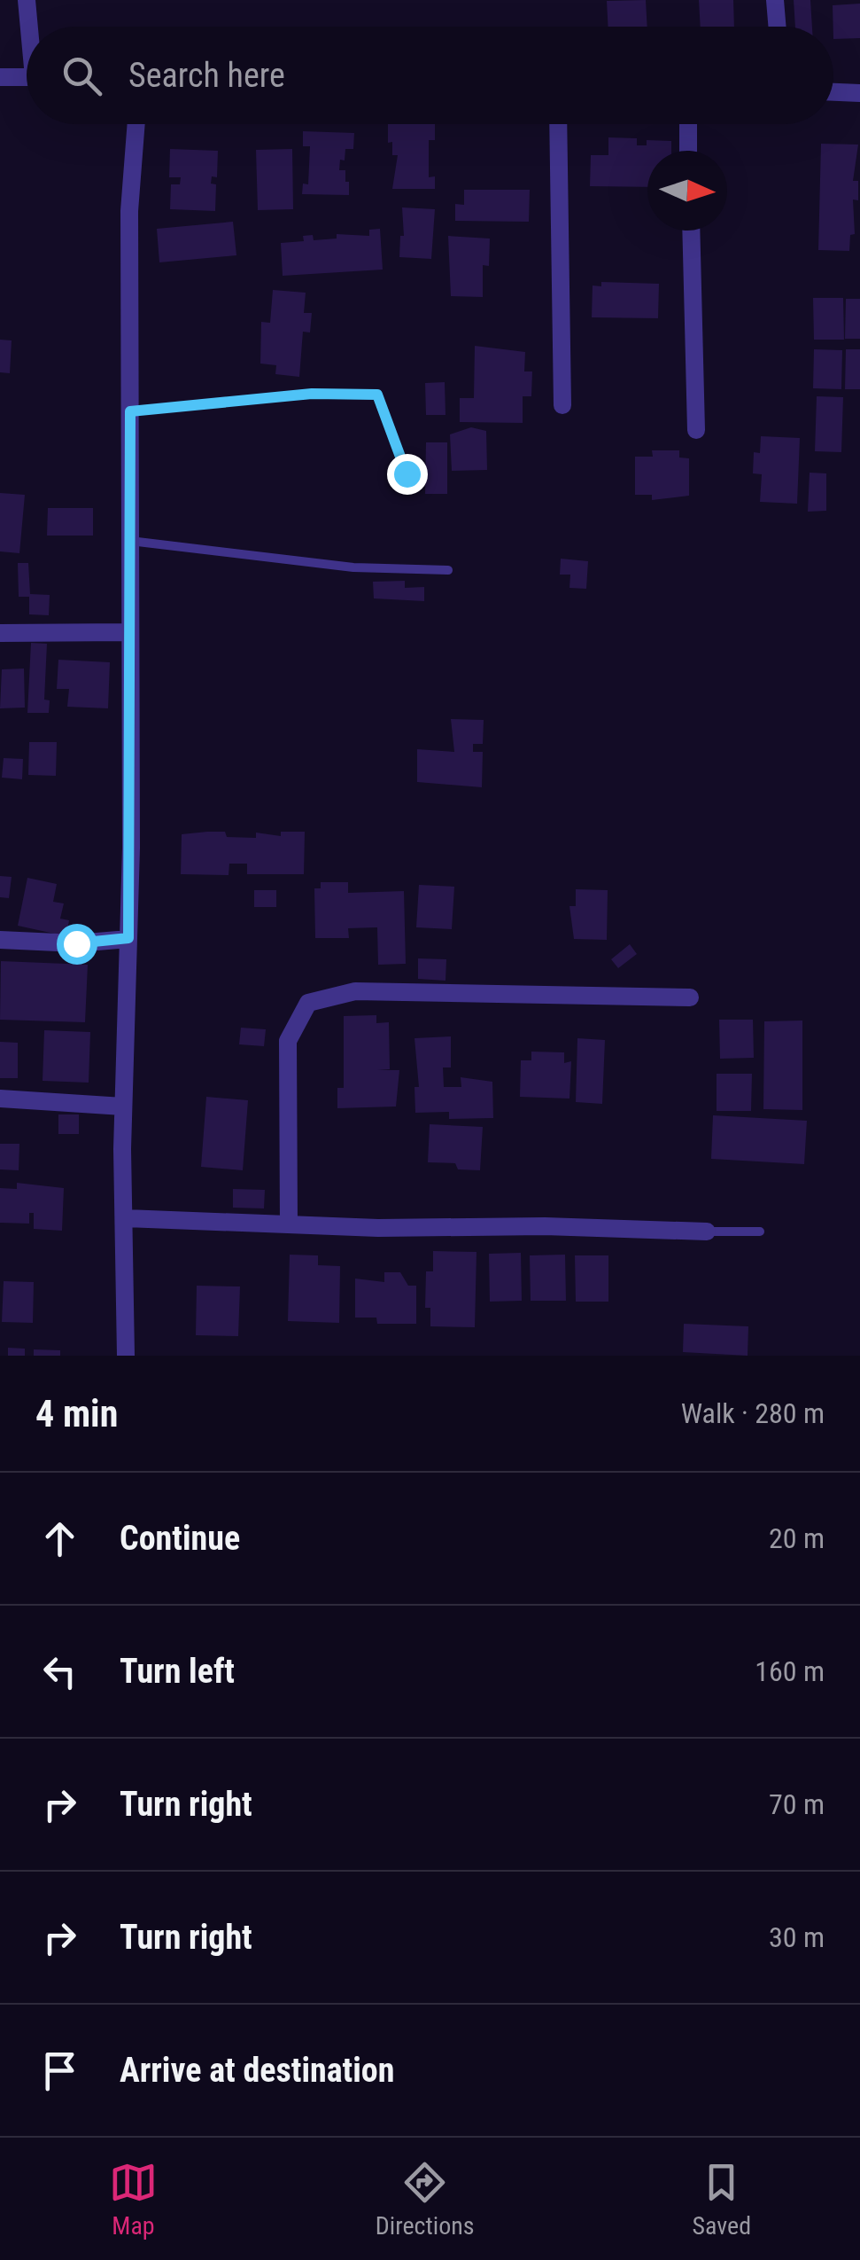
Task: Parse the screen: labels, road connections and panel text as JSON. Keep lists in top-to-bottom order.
{
  "north": "right",
  "page": {
    "search": "Search here",
    "heading": ["4 min", "Walk · 280 m"],
    "list": [
      ["Continue", "20 m"],
      ["Turn left", "160 m"],
      ["Turn right", "70 m"],
      ["Turn right", "30 m"],
      "Arrive at destination"
    ],
    "nav": ["Map", "Directions", "Saved"]
  }
}
